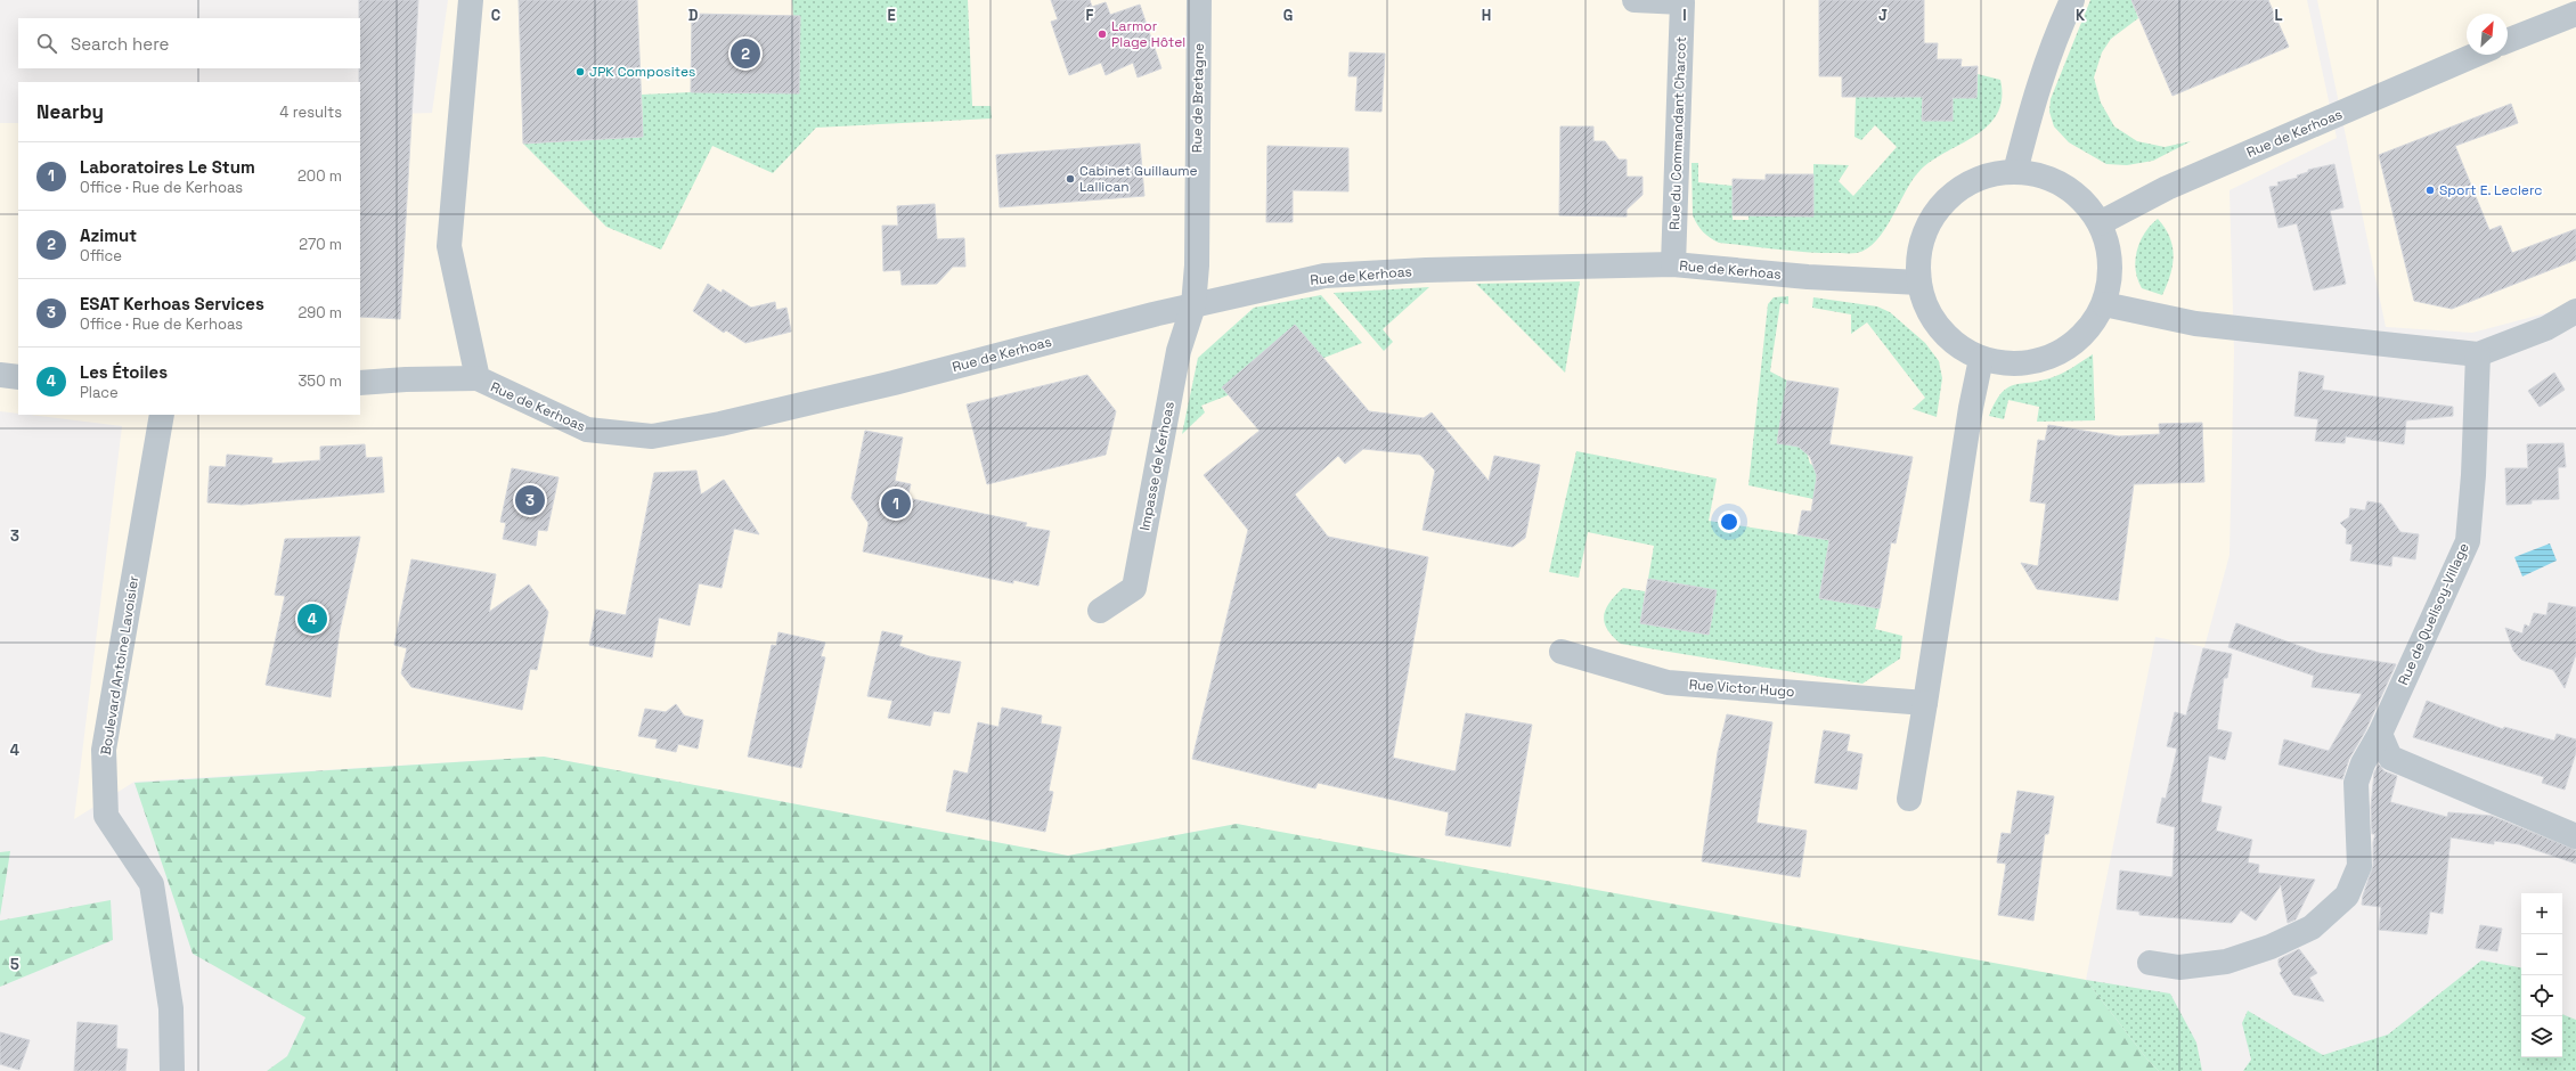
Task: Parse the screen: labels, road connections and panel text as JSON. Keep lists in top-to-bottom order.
{
  "streets": {
    "street": [
      "Rue de Bretagne",
      "Rue du Commandant Charcot",
      "Rue de Kerhoas",
      "Impasse de Kerhoas",
      "Rue de Quelisoy-Village",
      "Boulevard Antoine Lavoisier",
      "Rue Victor Hugo"
    ]
  },
  "crossings": [
    ["Rue de Bretagne", "Rue de Kerhoas"],
    ["Rue de Bretagne", "Impasse de Kerhoas"],
    ["Rue du Commandant Charcot", "Rue de Kerhoas"],
    ["Rue de Kerhoas", "Impasse de Kerhoas"]
  ],
  "places": [
    "Larmor Plage Hôtel",
    "JPK Composites",
    "Cabinet Guillaume Lallican",
    "Sport E. Leclerc"
  ],
  "north": "top right",
  "page": {
    "search": "Search here",
    "pins": [
      "2",
      "3",
      "1",
      "4"
    ],
    "heading": ["Nearby", "4 results"],
    "list": [
      {
        "mark": "1",
        "name": "Laboratoires Le Stum",
        "note": "Office · Rue de Kerhoas",
        "value": "200 m"
      },
      {
        "mark": "2",
        "name": "Azimut",
        "note": "Office",
        "value": "270 m"
      },
      {
        "mark": "3",
        "name": "ESAT Kerhoas Services",
        "note": "Office · Rue de Kerhoas",
        "value": "290 m"
      },
      {
        "mark": "4",
        "name": "Les Étoiles",
        "note": "Place",
        "value": "350 m"
      }
    ],
    "map_buttons": ["+", "−"]
  },
  "grid": {
    "columns": [
      "C",
      "D",
      "E",
      "F",
      "G",
      "H",
      "I",
      "J",
      "K",
      "L"
    ],
    "rows": ["3", "4", "5"]
  }
}
